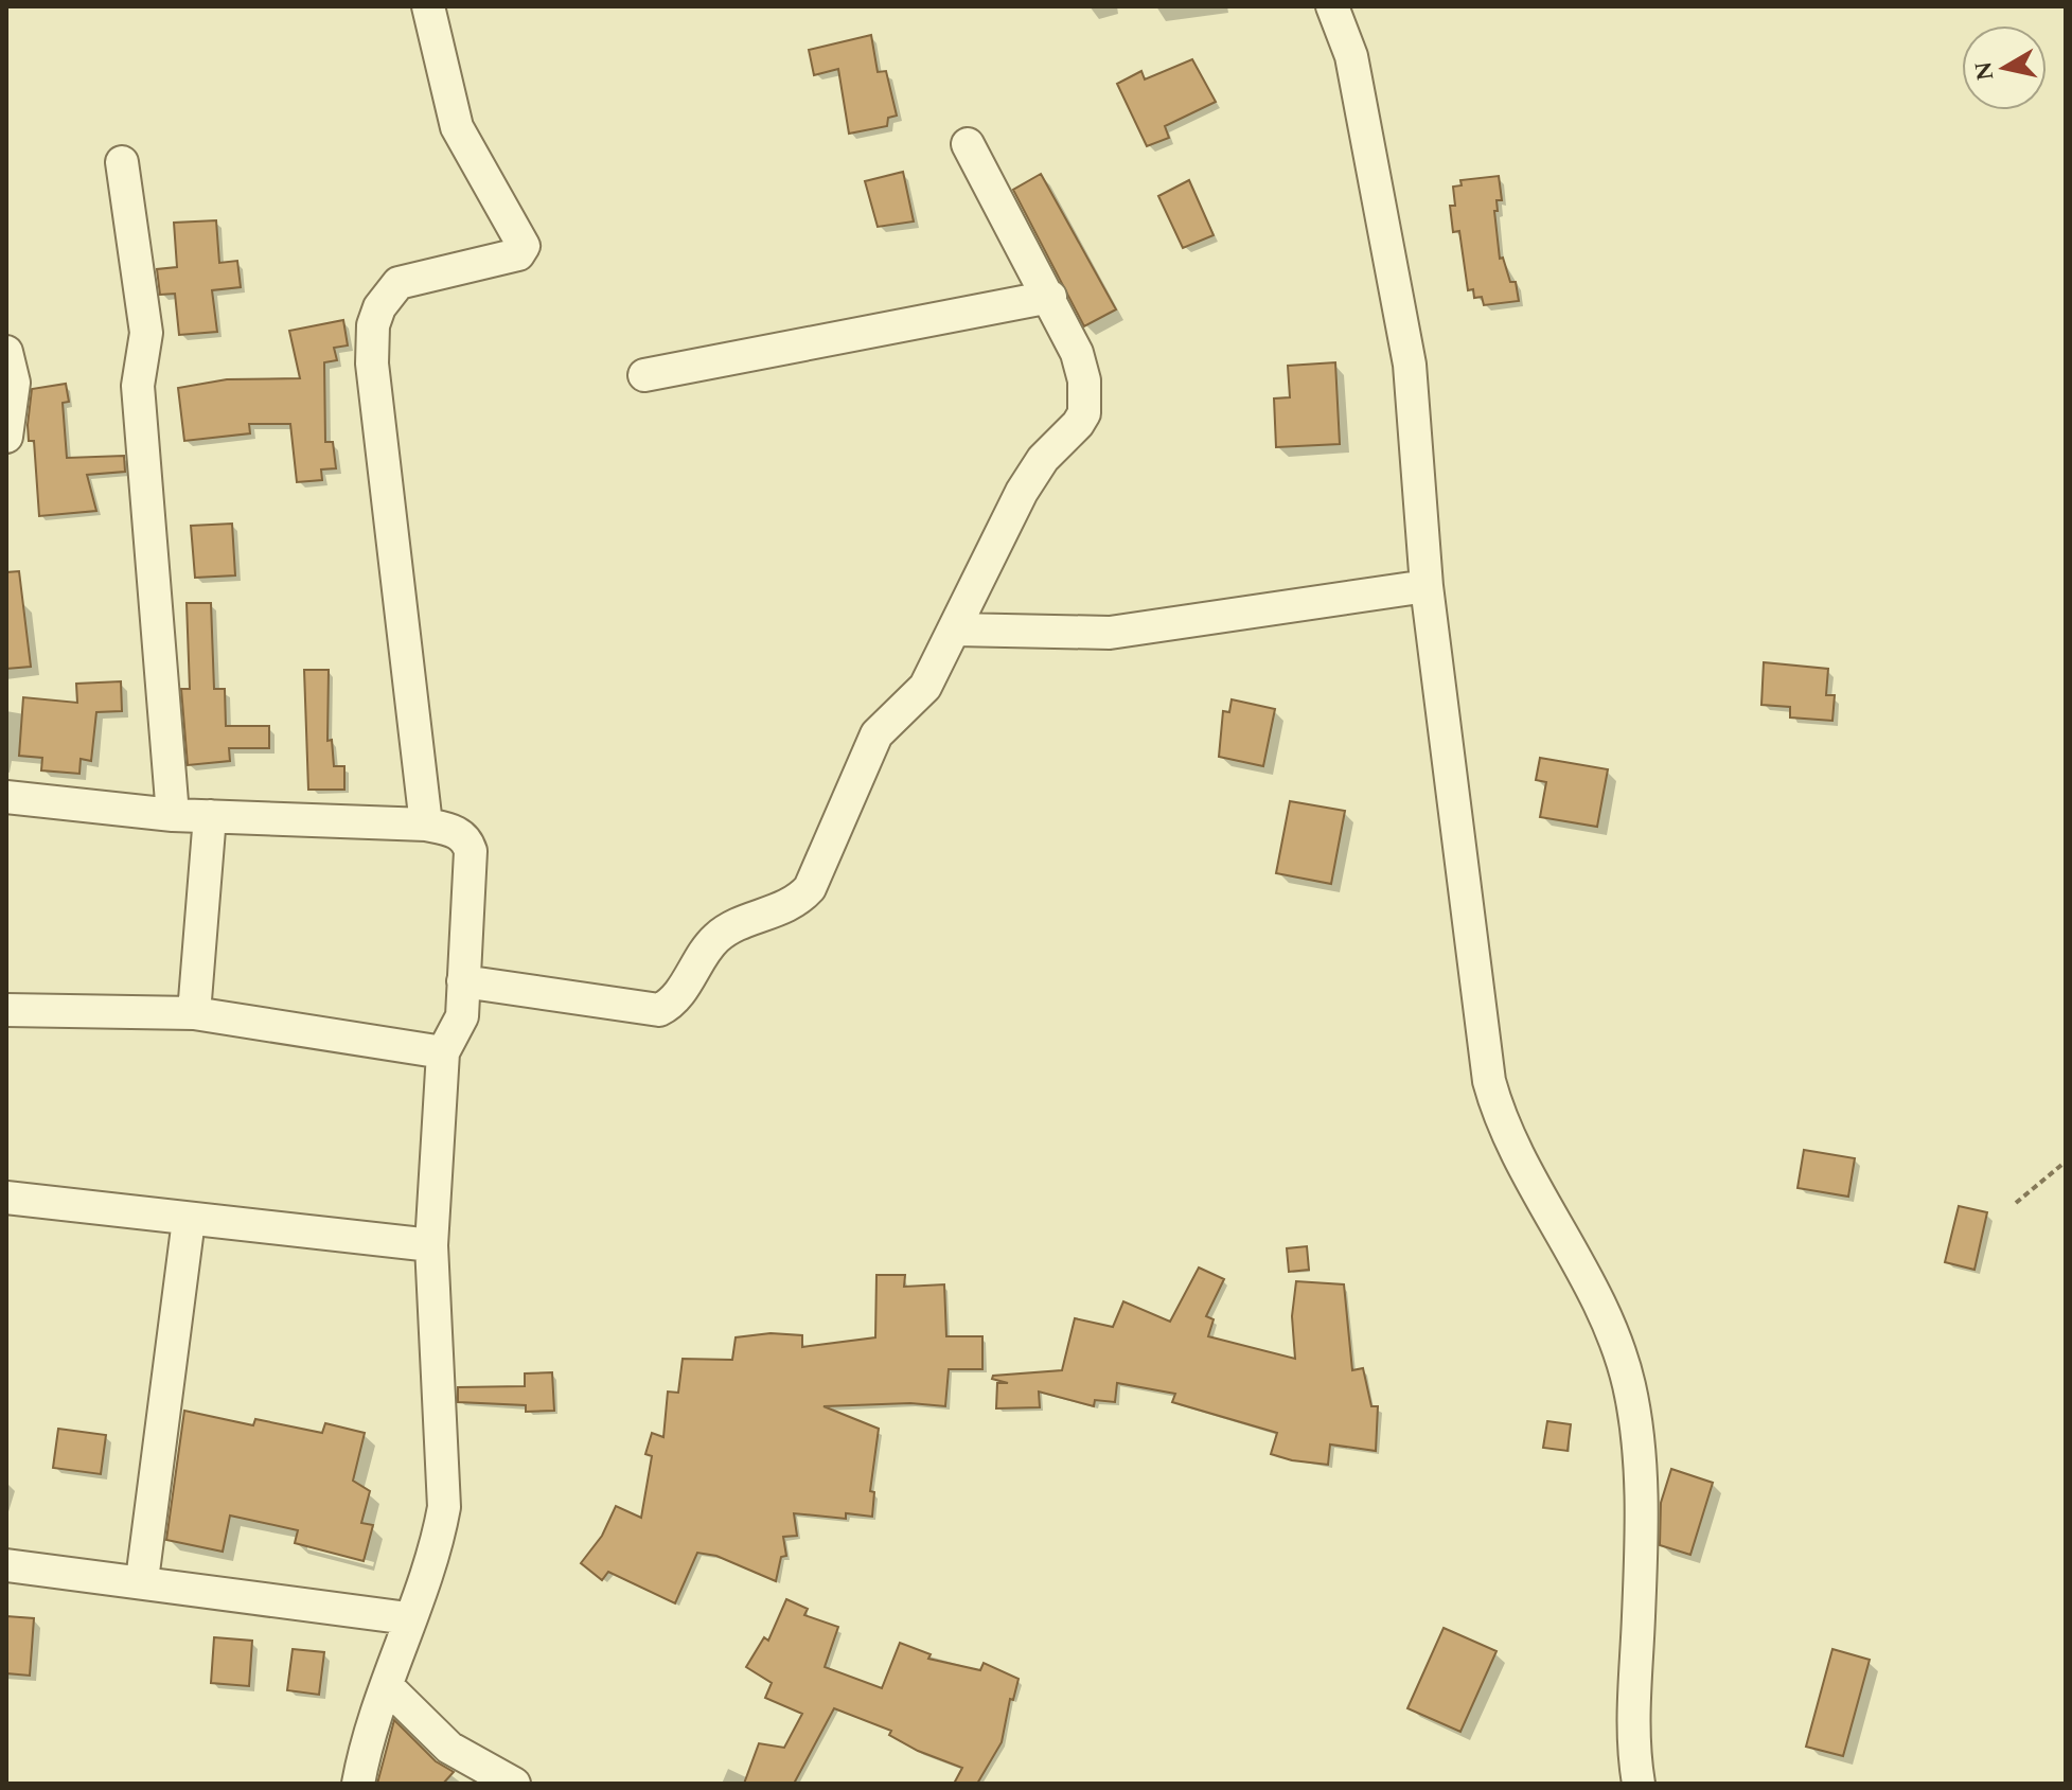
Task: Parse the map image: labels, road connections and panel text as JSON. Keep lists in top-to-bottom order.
{
  "north": "left"
}
